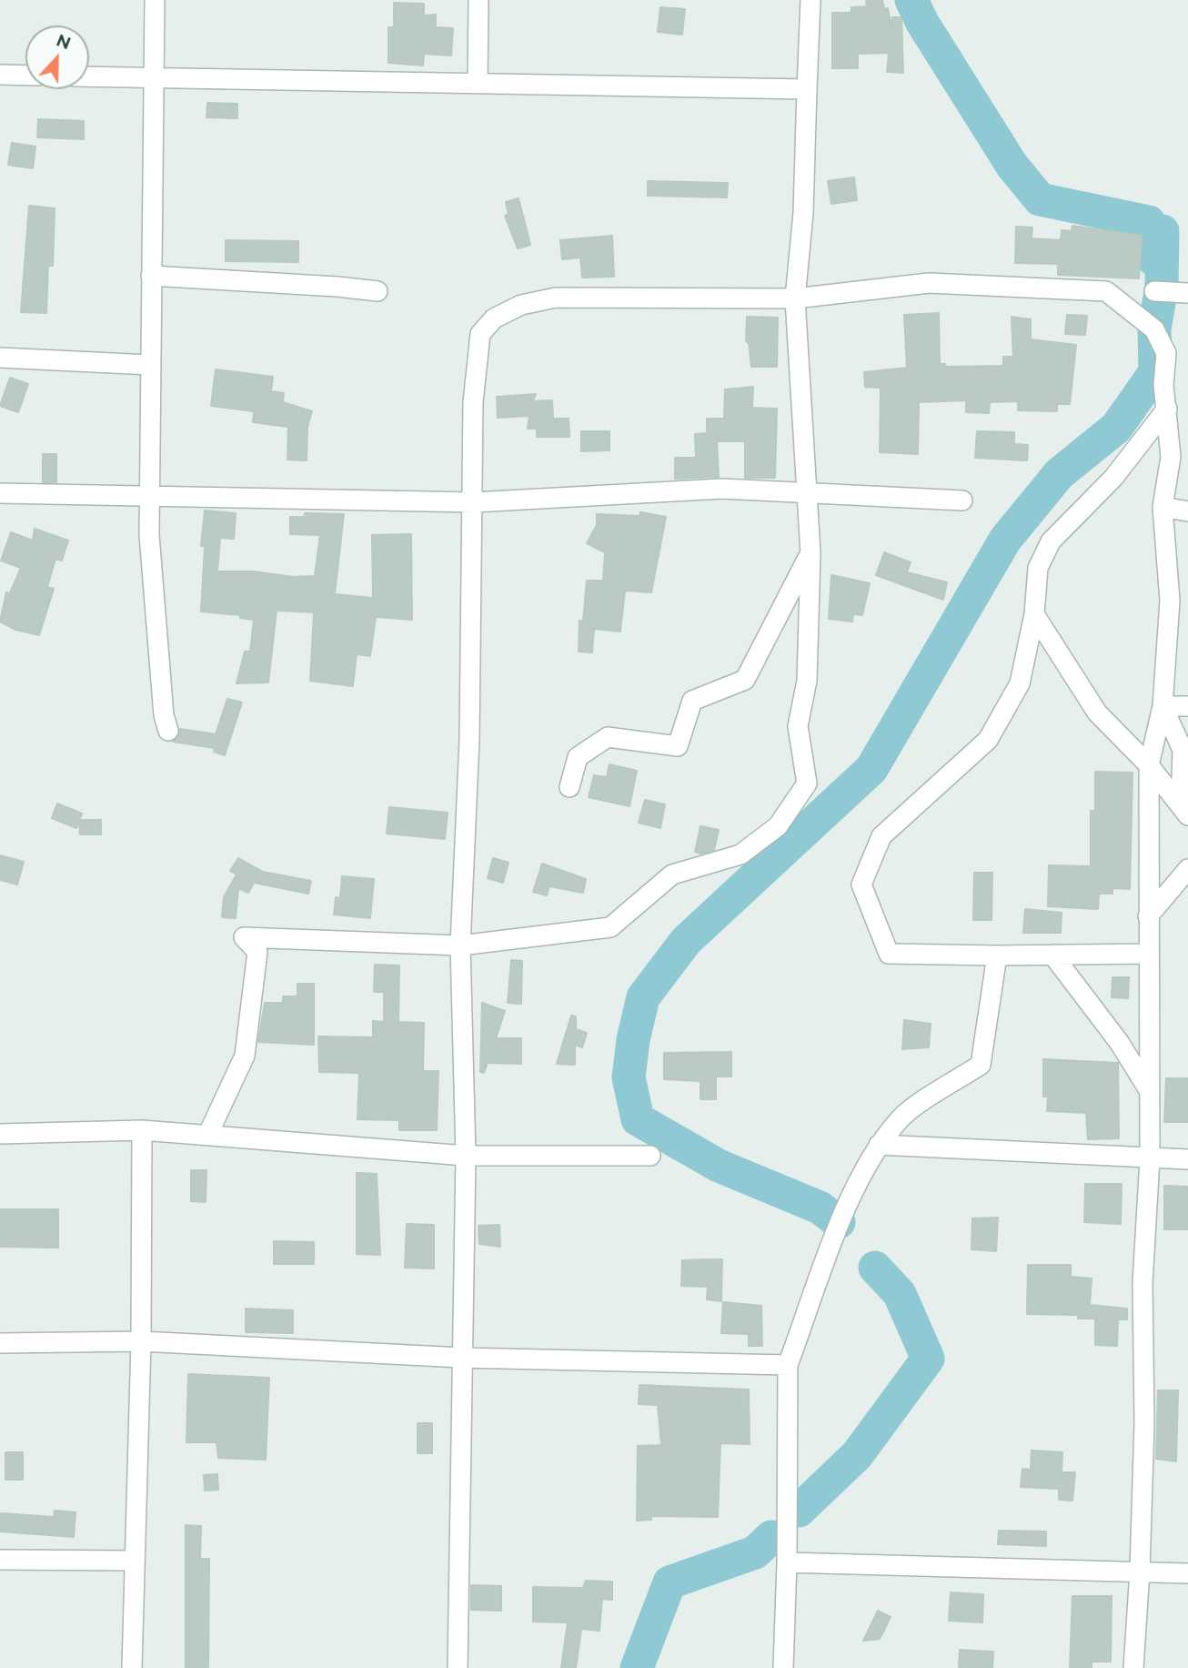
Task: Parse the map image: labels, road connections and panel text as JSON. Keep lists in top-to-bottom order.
{
  "north": "top"
}
